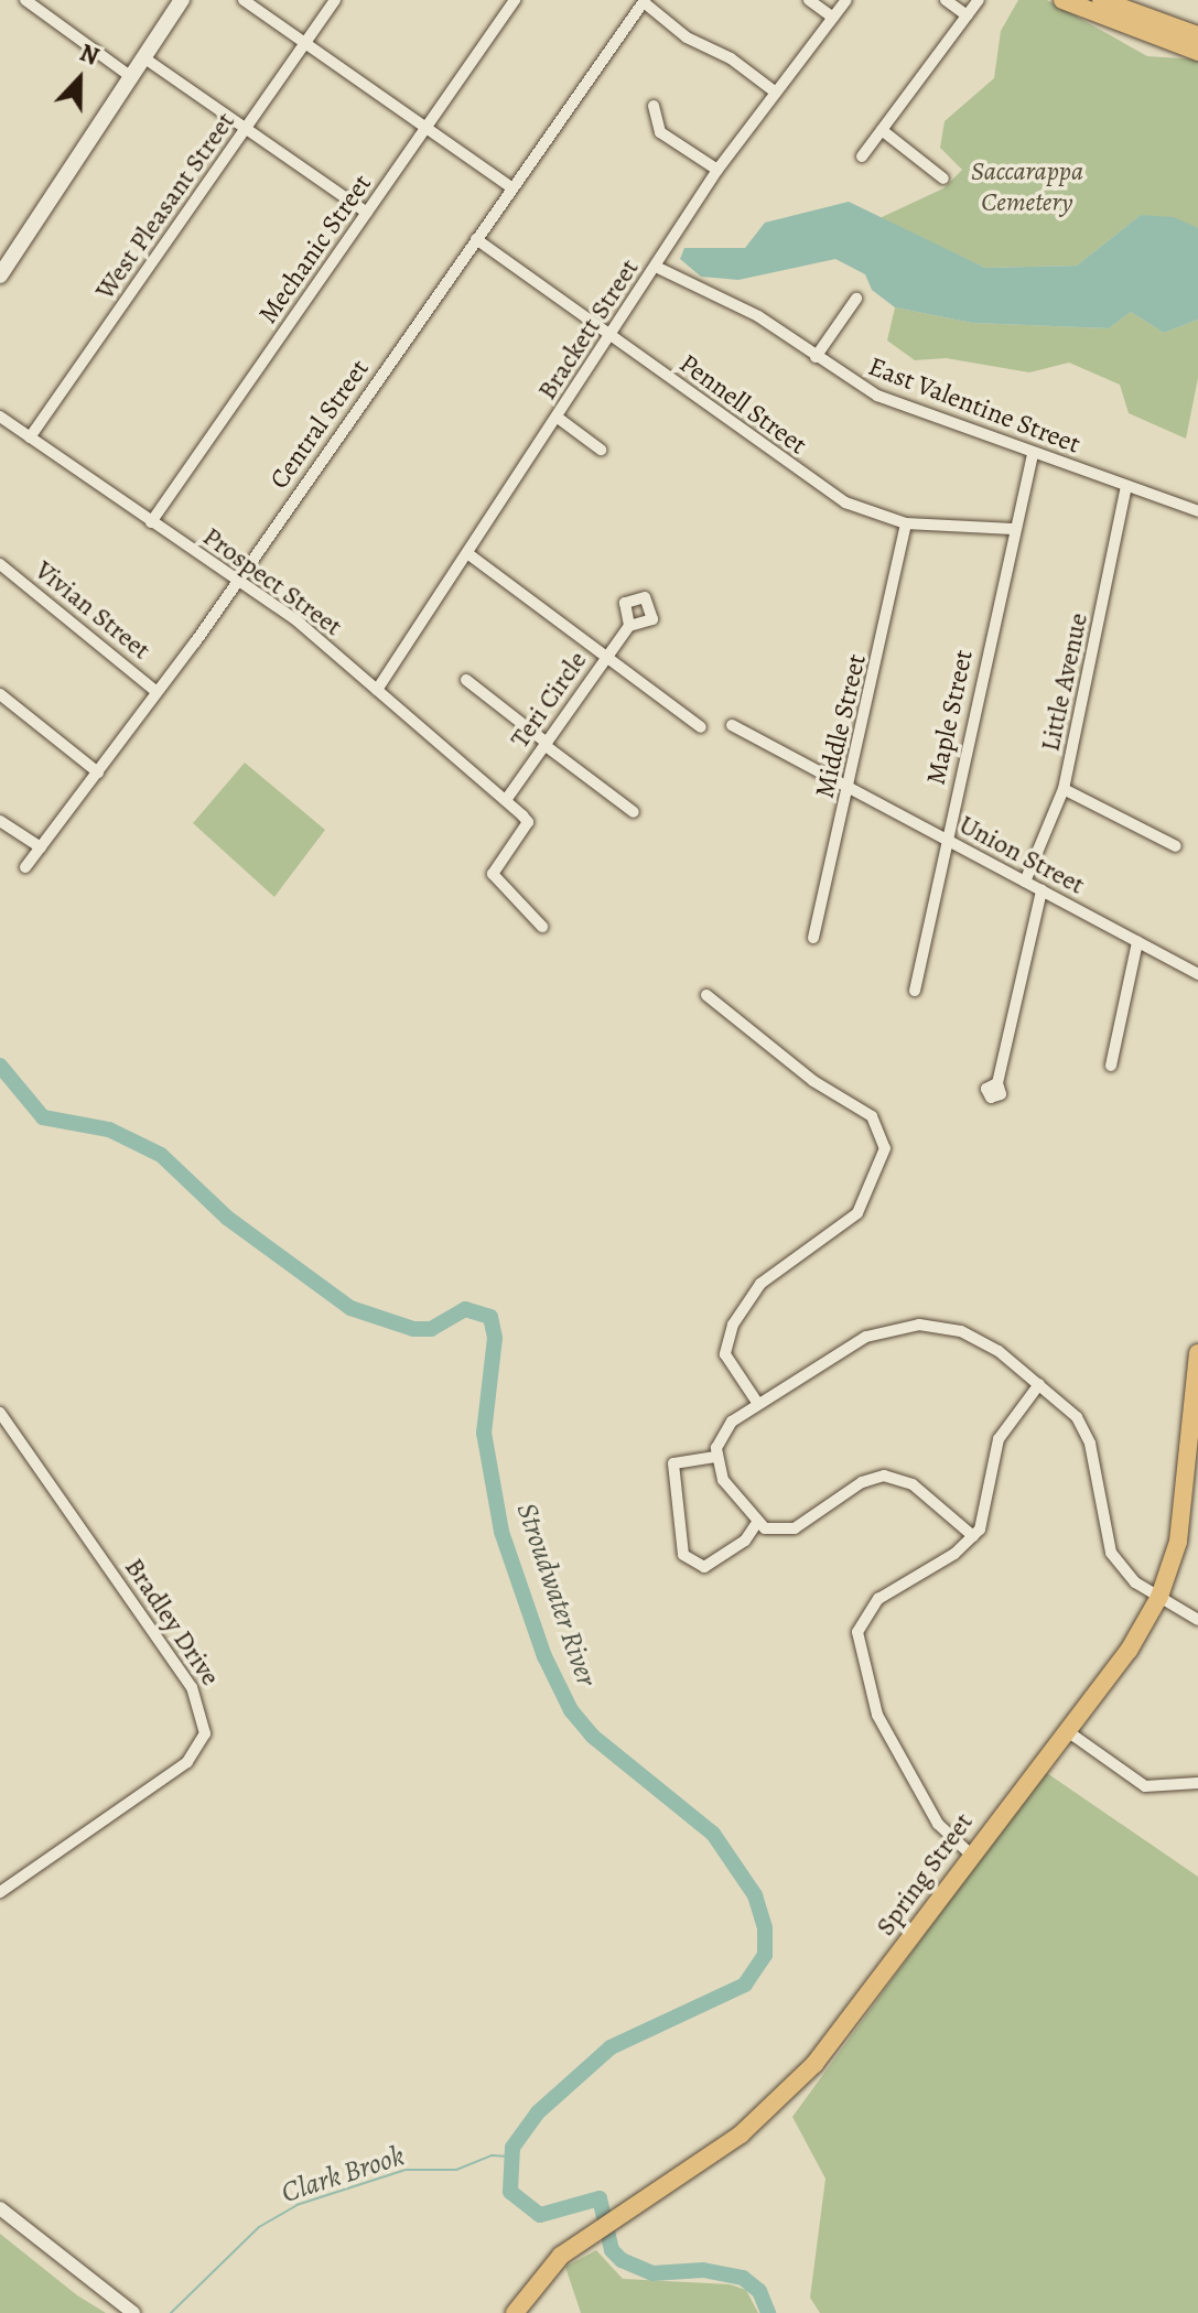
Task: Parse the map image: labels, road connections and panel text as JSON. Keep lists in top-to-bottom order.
{
  "streets": {
    "main road": ["Spring Street"],
    "street": [
      "West Pleasant Street",
      "Mechanic Street",
      "Brackett Street",
      "Pennell Street",
      "East Valentine Street",
      "Central Street",
      "Prospect Street",
      "Vivian Street",
      "Little Avenue",
      "Teri Circle",
      "Maple Street",
      "Middle Street",
      "Union Street",
      "Bradley Drive"
    ]
  },
  "crossings": [
    ["West Pleasant Street", "Prospect Street"],
    ["Mechanic Street", "Prospect Street"],
    ["Brackett Street", "Pennell Street"],
    ["Brackett Street", "East Valentine Street"],
    ["Brackett Street", "Prospect Street"],
    ["Pennell Street", "Central Street"],
    ["Pennell Street", "Maple Street"],
    ["Pennell Street", "Middle Street"],
    ["East Valentine Street", "Little Avenue"],
    ["East Valentine Street", "Maple Street"],
    ["Central Street", "Prospect Street"],
    ["Central Street", "Vivian Street"],
    ["Prospect Street", "Teri Circle"],
    ["Little Avenue", "Union Street"],
    ["Maple Street", "Union Street"],
    ["Middle Street", "Union Street"]
  ],
  "water": ["Stroudwater River", "Clark Brook"],
  "parks": ["Saccarappa Cemetery"],
  "north": "top"
}
